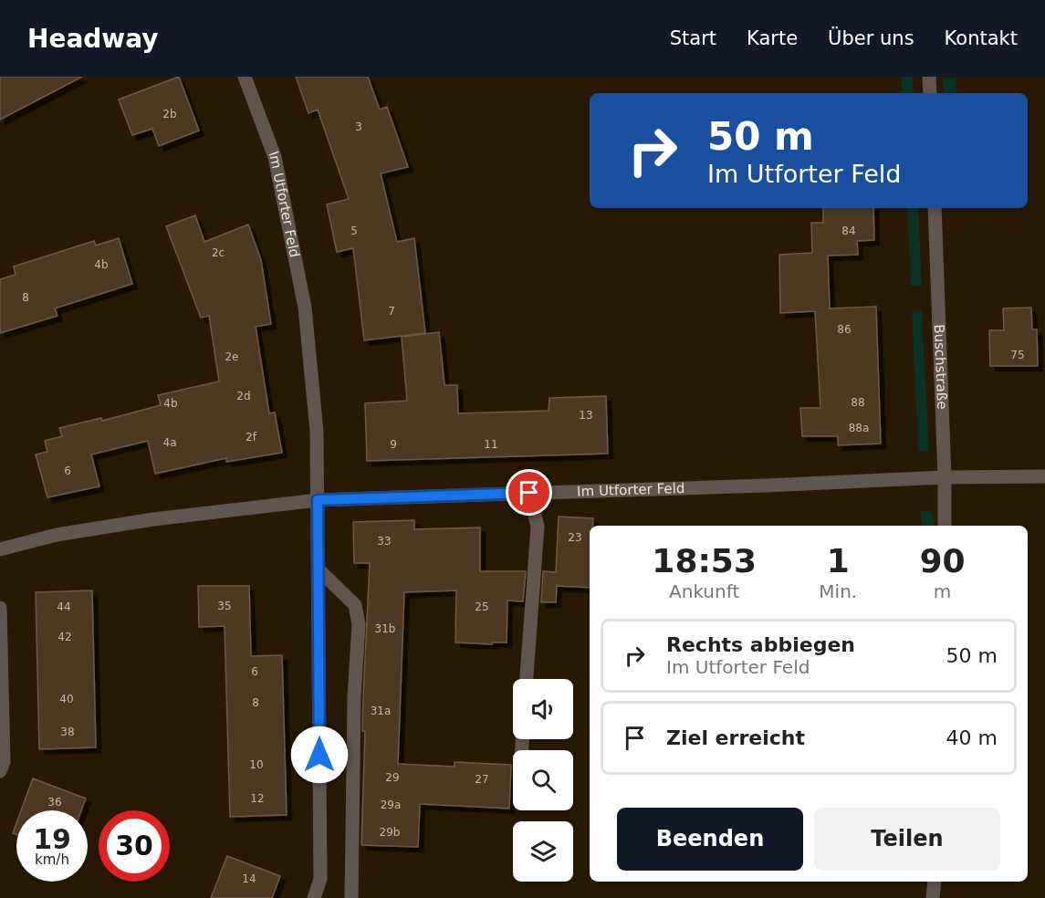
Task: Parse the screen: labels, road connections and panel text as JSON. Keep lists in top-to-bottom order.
{
  "streets": {
    "street": ["Im Utforter Feld", "Buschstraße"]
  },
  "crossings": [
    ["Im Utforter Feld", "Buschstraße"]
  ],
  "house_numbers": [
    "2b",
    "3",
    "5",
    "84",
    "2c",
    "4b",
    "8",
    "7",
    "86",
    "75",
    "2e",
    "2d",
    "88",
    "4b",
    "13",
    "88a",
    "2f",
    "4a",
    "9",
    "11",
    "6",
    "23",
    "33",
    "35",
    "44",
    "25",
    "31b",
    "42",
    "6",
    "40",
    "8",
    "31a",
    "38",
    "10",
    "29",
    "27",
    "12",
    "36",
    "29a",
    "29b",
    "14"
  ],
  "page": {
    "header": "Headway",
    "nav": [
      "Start",
      "Karte",
      "Über uns",
      "Kontakt"
    ],
    "turn": ["50 m", "Im Utforter Feld"],
    "eta": [
      "18:53",
      "Ankunft",
      "1",
      "Min.",
      "90",
      "m"
    ],
    "list": [
      {
        "name": "Rechts abbiegen",
        "note": "Im Utforter Feld",
        "value": "50 m"
      },
      {
        "name": "Ziel erreicht",
        "value": "40 m"
      }
    ],
    "buttons": ["Beenden", "Teilen"],
    "speed": "19 km/h",
    "limit": "30"
  }
}
